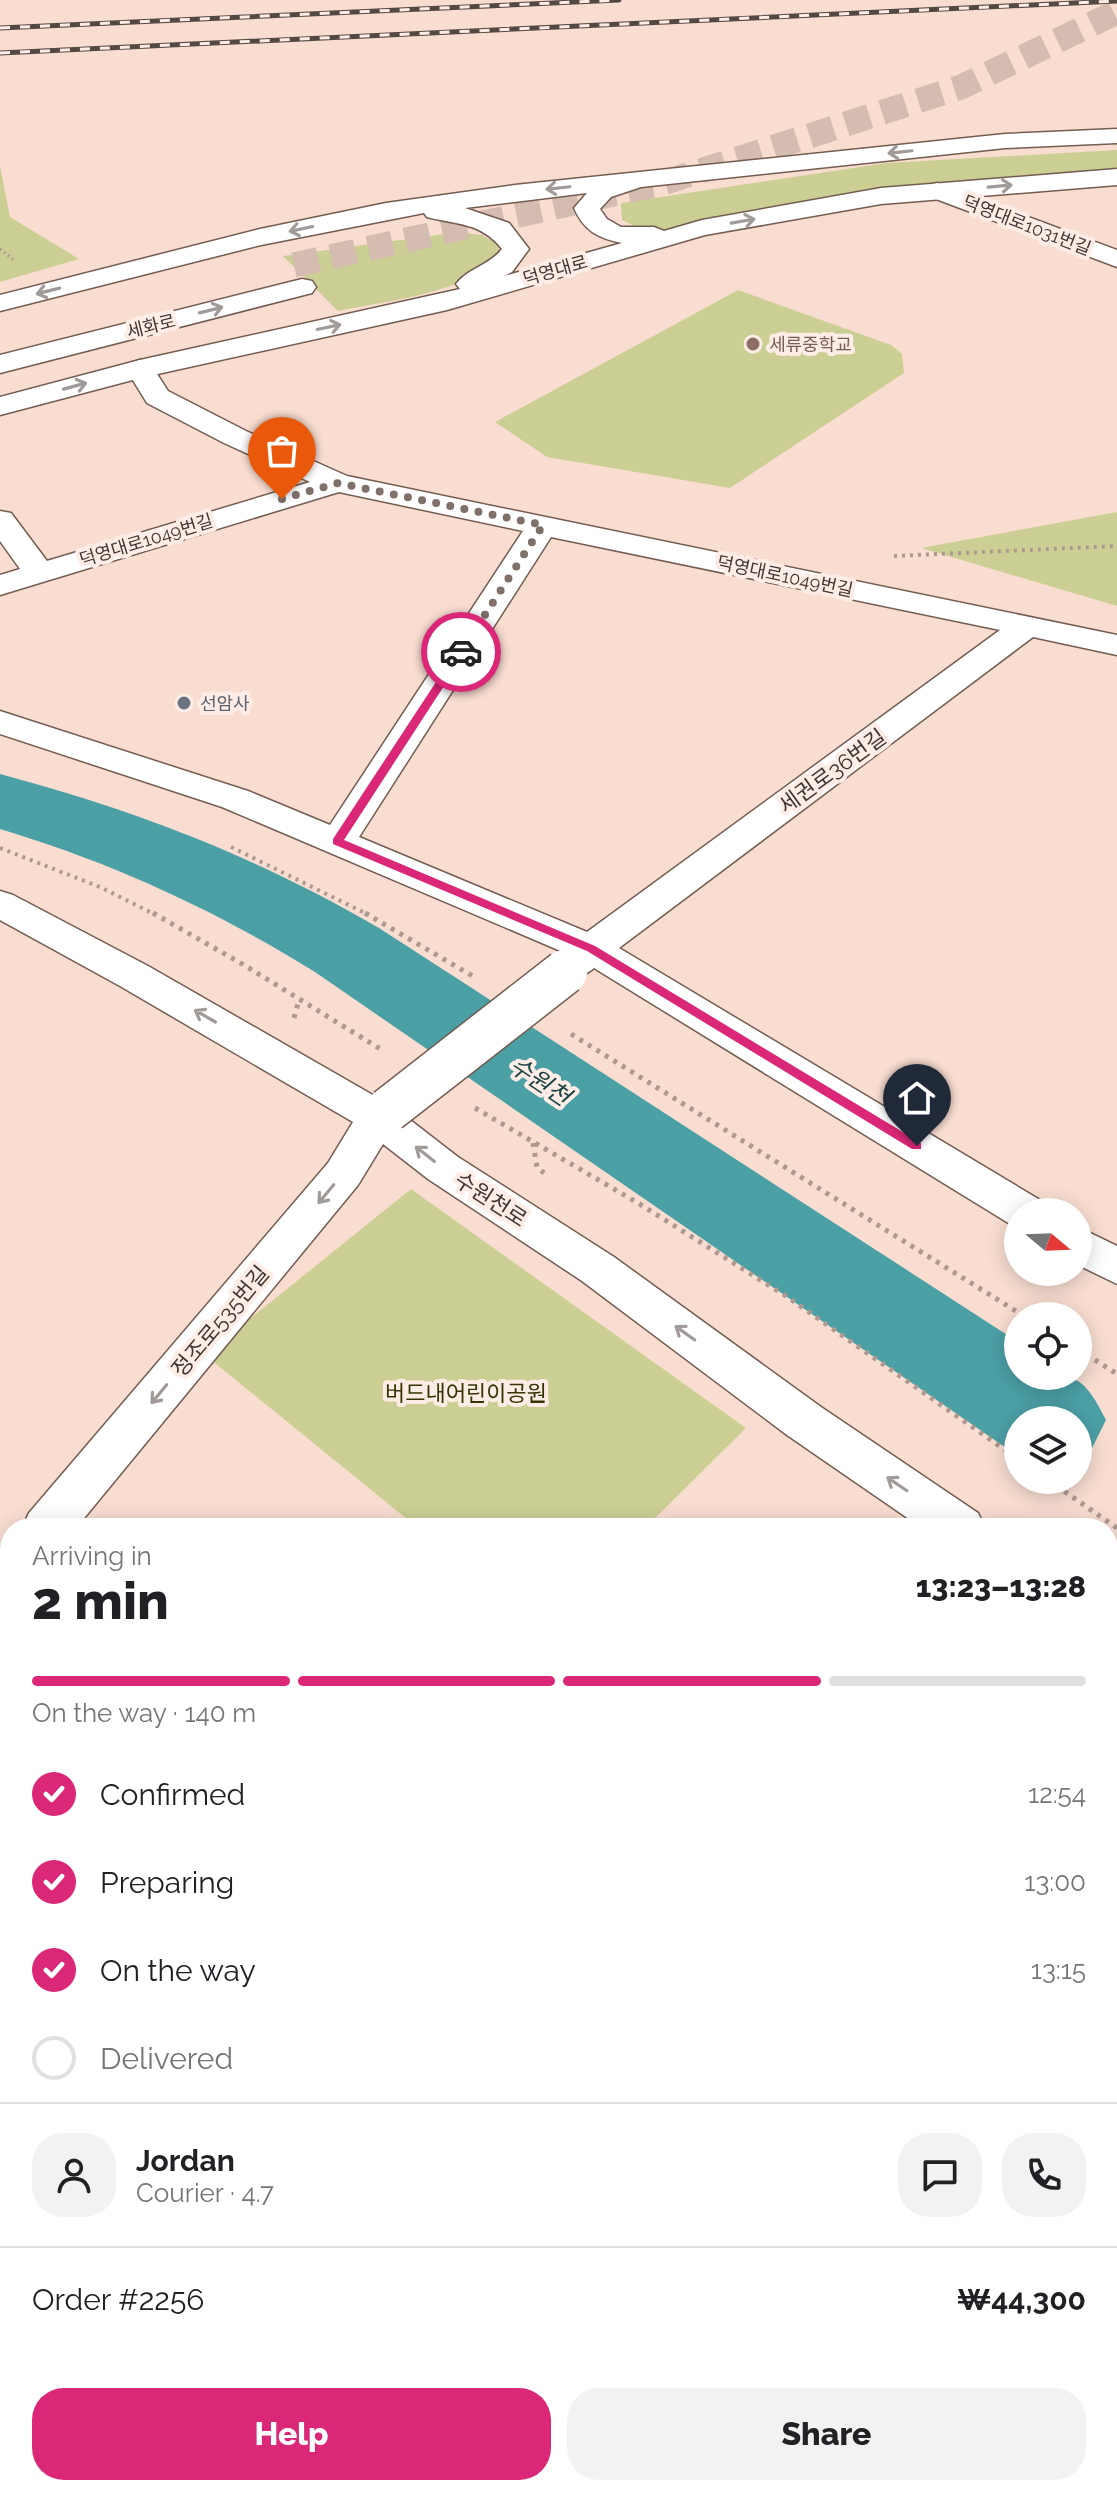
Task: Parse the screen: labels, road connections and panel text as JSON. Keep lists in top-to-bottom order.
{
  "streets": {
    "street": [
      "덕영대로1031번길",
      "덕영대로",
      "세화로",
      "덕영대로1049번길",
      "세권로36번길",
      "수원천로",
      "정조로535번길"
    ]
  },
  "crossings": [
    ["덕영대로1031번길", "덕영대로"],
    ["덕영대로", "덕영대로1049번길"],
    ["덕영대로1049번길", "세권로36번길"],
    ["세권로36번길", "수원천로"],
    ["세권로36번길", "정조로535번길"],
    ["수원천로", "정조로535번길"]
  ],
  "one_way": ["정조로535번길"],
  "water": ["수원천"],
  "parks": ["버드내어린이공원"],
  "places": ["세류중학교", "선암사"],
  "north": "right",
  "page": {
    "heading": ["2 min", "Arriving in", "13:23–13:28"],
    "panel": [
      "Jordan",
      "Courier · 4.7",
      "Order #2256",
      "₩44,300"
    ],
    "bar": "On the way · 140 m",
    "list": [
      ["Confirmed", "12:54"],
      ["Preparing", "13:00"],
      ["On the way", "13:15"],
      "Delivered"
    ],
    "buttons": ["Help", "Share"]
  }
}
